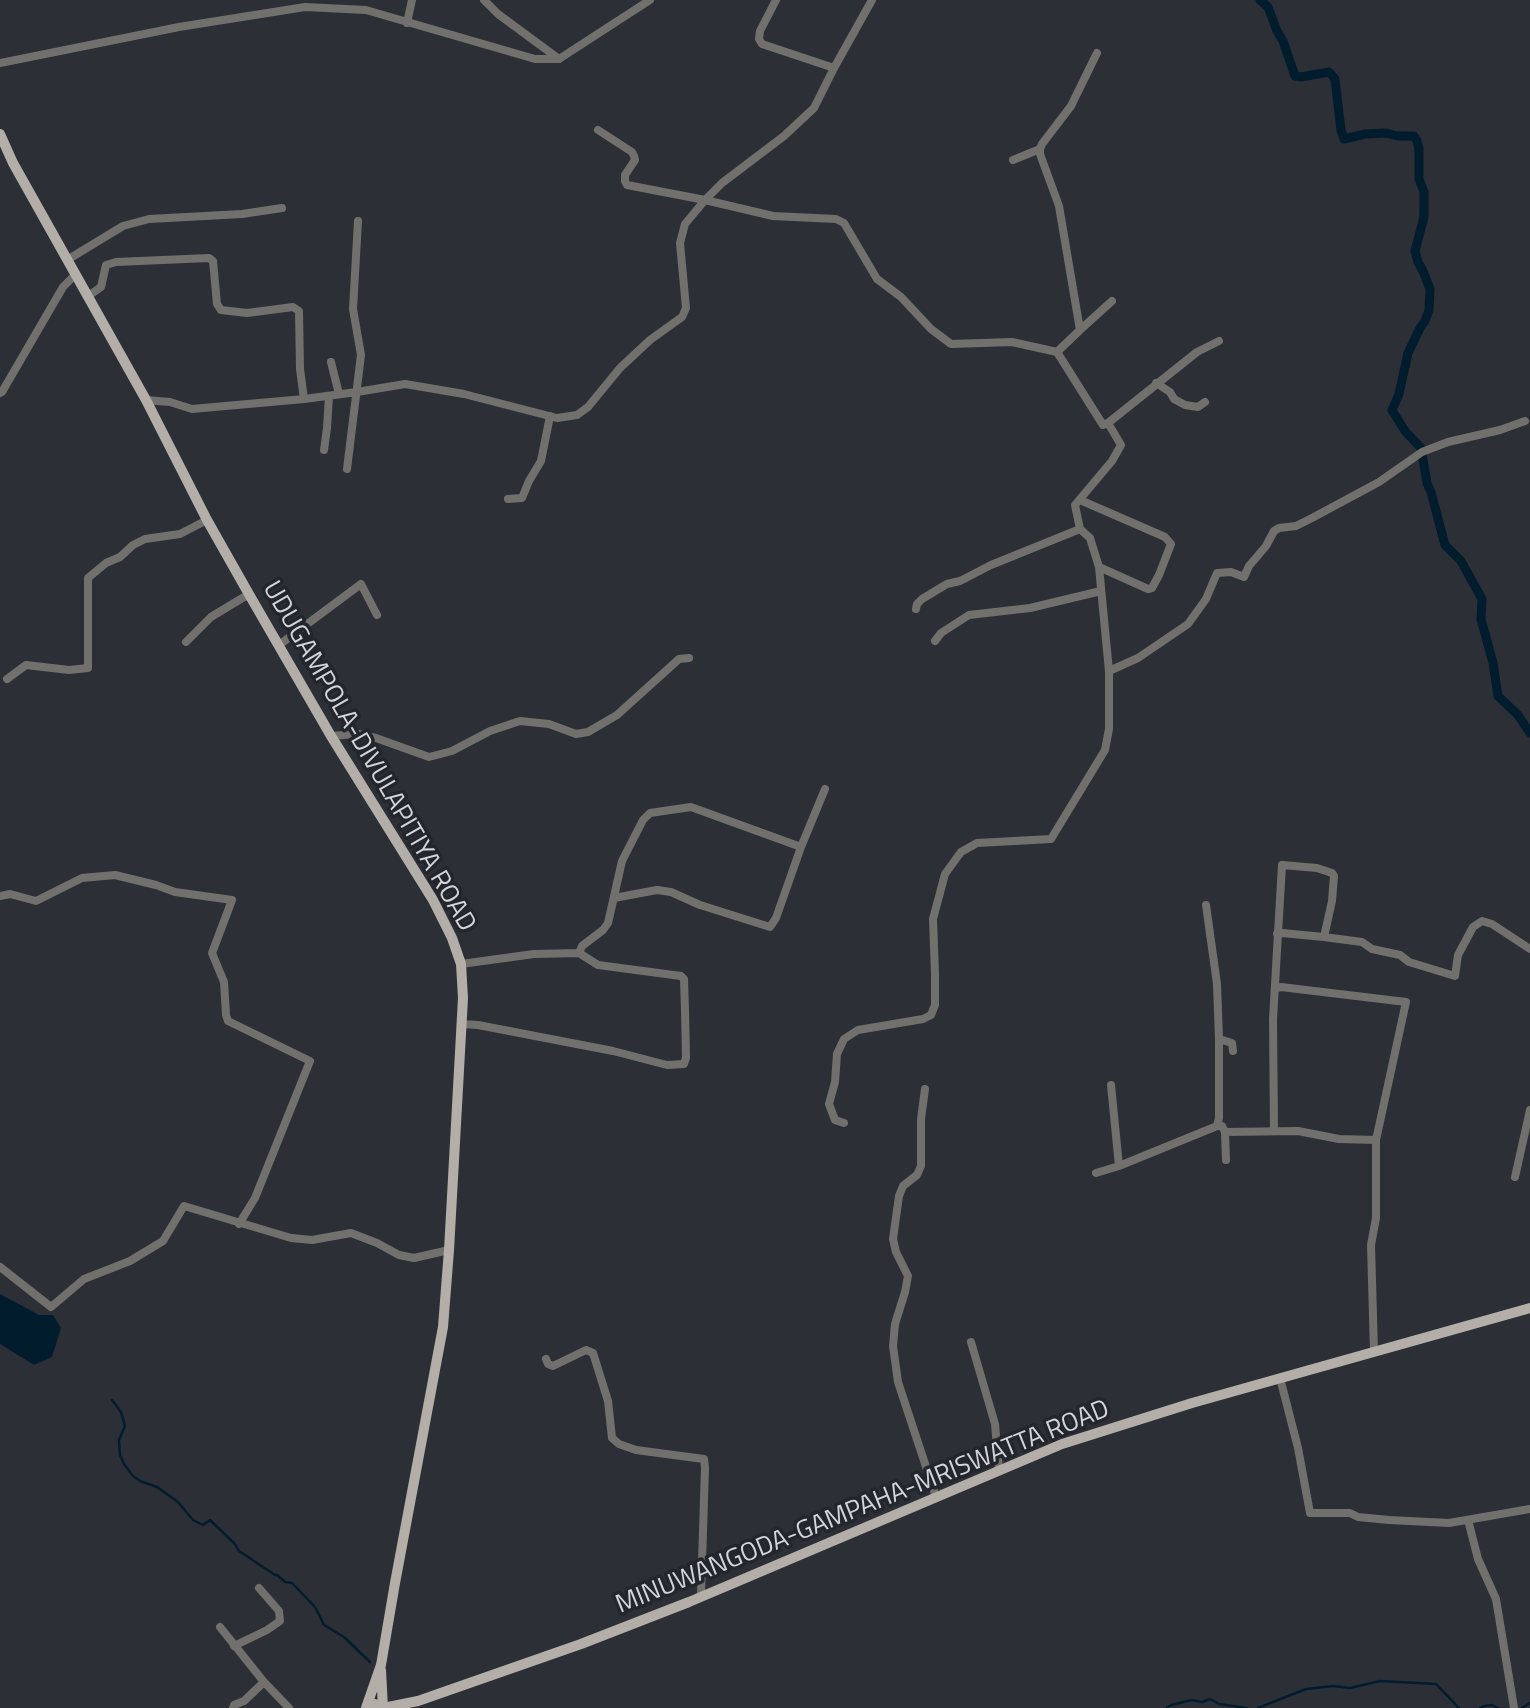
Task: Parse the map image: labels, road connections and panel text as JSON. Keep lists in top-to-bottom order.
{
  "streets": {
    "main road": ["UDUGAMPOLA-DIVULAPITIYA ROAD", "MINUWANGODA-GAMPAHA-MRISWATTA ROAD"]
  },
  "crossings": [
    ["UDUGAMPOLA-DIVULAPITIYA ROAD", "MINUWANGODA-GAMPAHA-MRISWATTA ROAD"]
  ]
}
